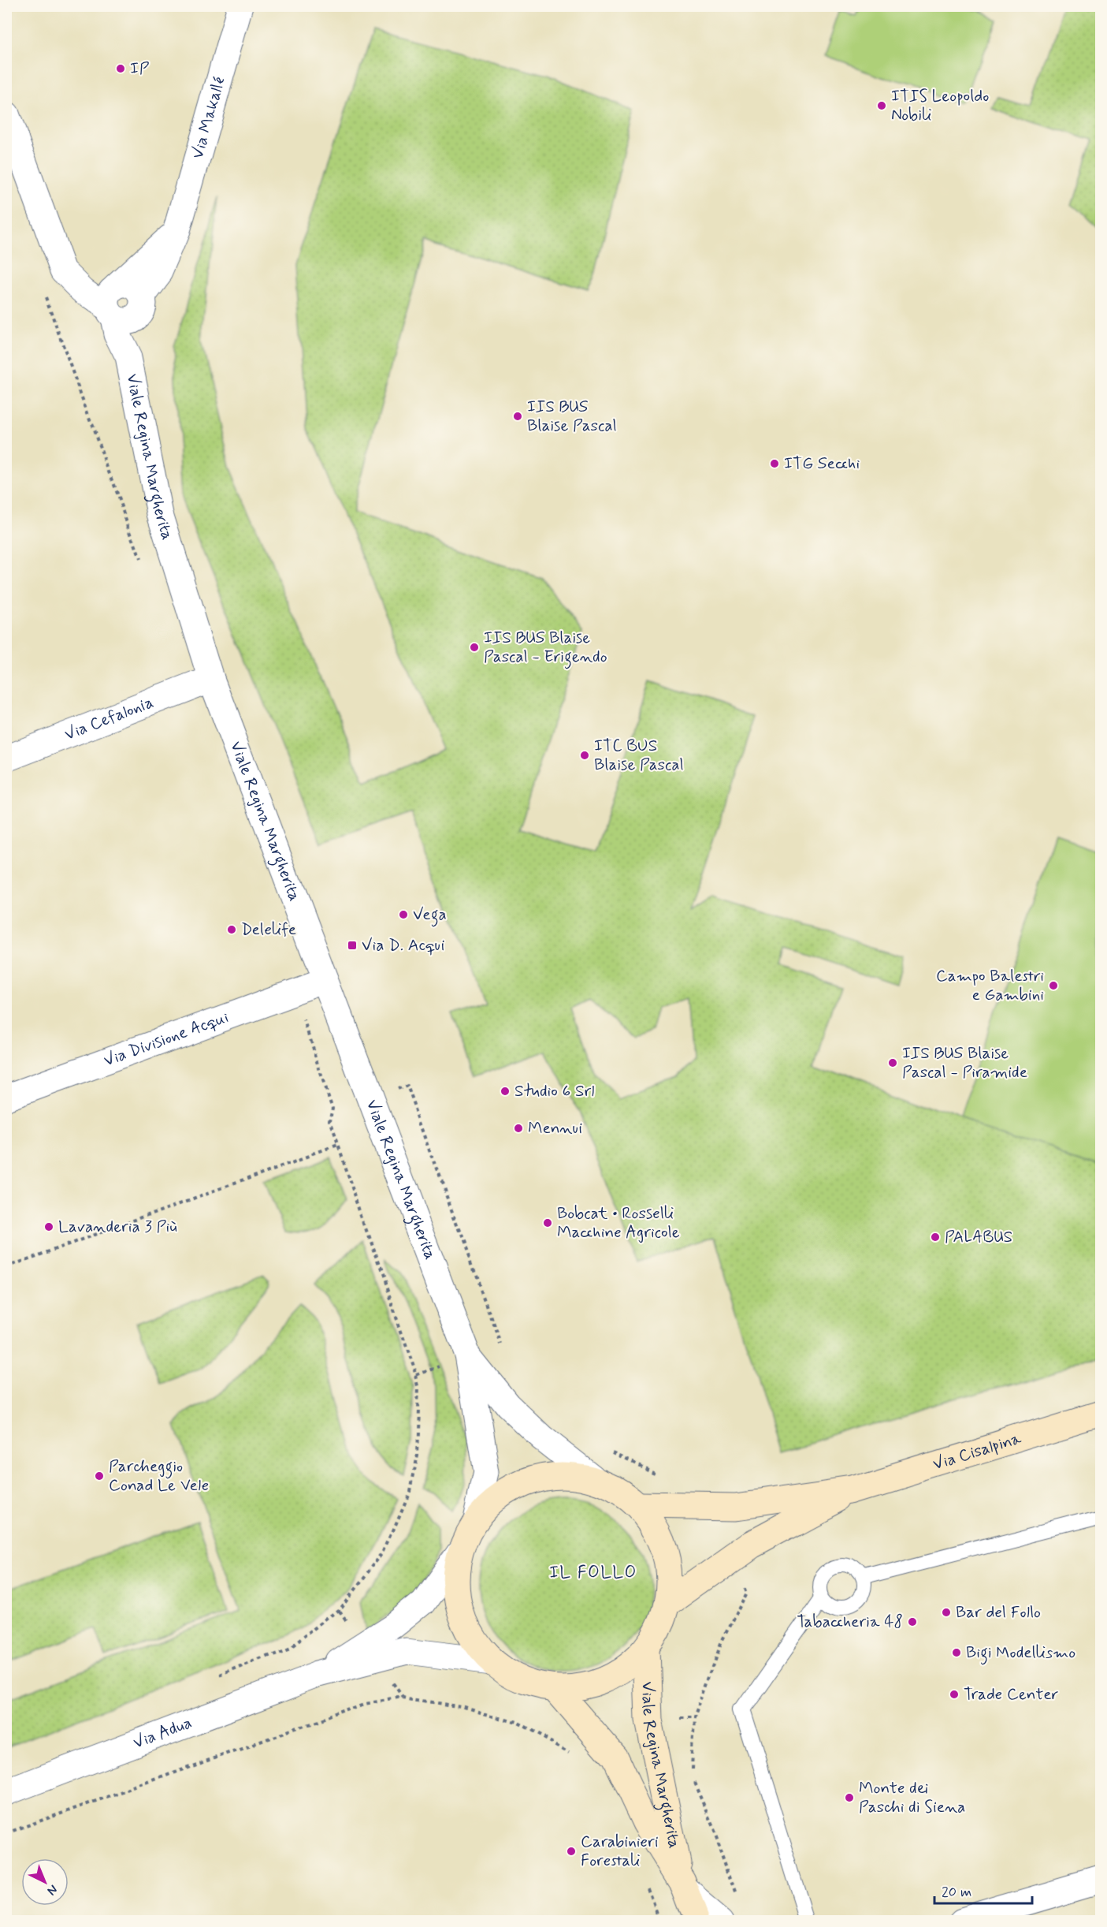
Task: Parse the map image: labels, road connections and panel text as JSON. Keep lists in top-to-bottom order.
{
  "streets": {
    "main road": ["Viale Regina Margherita", "Via Cisalpina"],
    "street": [
      "Via Makallé",
      "Via Cefalonia",
      "Via Divisione Acqui",
      "Via Adua"
    ]
  },
  "crossings": [
    ["Via Makallé", "Viale Regina Margherita"],
    ["Viale Regina Margherita", "Via Cefalonia"],
    ["Viale Regina Margherita", "Via Divisione Acqui"],
    ["Viale Regina Margherita", "Via Cisalpina"],
    ["Viale Regina Margherita", "Via Adua"]
  ],
  "districts": ["IL FOLLO"],
  "places": {
    "other": [
      "IP",
      "ITIS Leopoldo Nobili",
      "IIS BUS Blaise Pascal",
      "ITG Secchi",
      "IIS BUS Blaise Pascal - Erigendo",
      "ITC BUS Blaise Pascal",
      "Vega",
      "Delelife",
      "Campo Balestri e Gambini",
      "IIS BUS Blaise Pascal - Piramide",
      "Studio 6 Srl",
      "Mennui",
      "Bobcat • Rosselli Macchine Agricole",
      "Lavanderia 3 Più",
      "PALABUS",
      "Parcheggio Conad Le Vele",
      "Bar del Follo",
      "Tabaccheria 48",
      "Bigi Modellismo",
      "Trade Center",
      "Monte dei Paschi di Siena",
      "Carabinieri Forestali"
    ],
    "transit": ["Via D. Acqui"]
  },
  "scale_bar": "20 m",
  "north": "bottom right"
}
